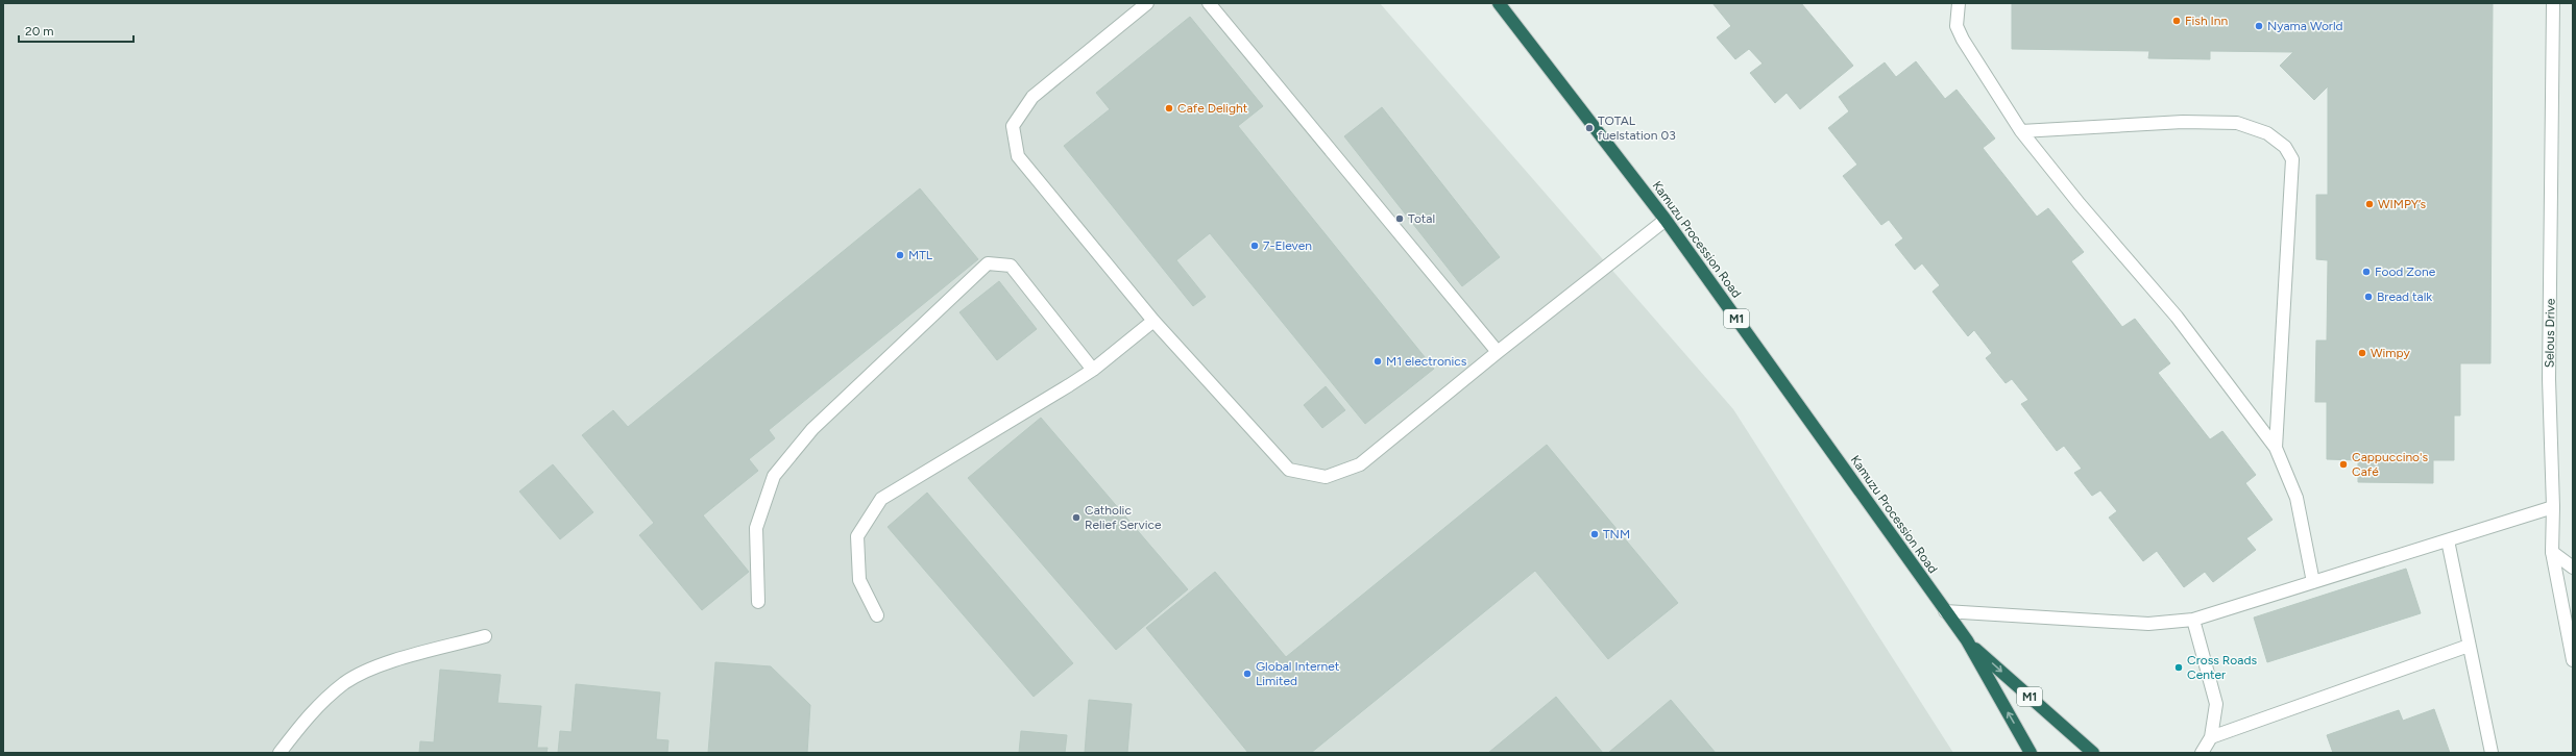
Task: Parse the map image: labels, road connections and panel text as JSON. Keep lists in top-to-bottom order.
{
  "streets": {
    "highway": ["Kamuzu Procession Road", "M1"],
    "street": ["Selous Drive"]
  },
  "crossings": [
    ["Kamuzu Procession Road", "M1"]
  ],
  "places": [
    "Fish Inn",
    "Nyama World",
    "Cafe Delight",
    "TOTAL fuelstation 03",
    "WIMPY’s",
    "Total",
    "7-Eleven",
    "MTL",
    "Food Zone",
    "Bread talk",
    "Wimpy",
    "M1 electronics",
    "Cappuccino's Café",
    "Catholic Relief Service",
    "TNM",
    "Cross Roads Center",
    "Global Internet Limited"
  ],
  "scale_bar": "20 m"
}
